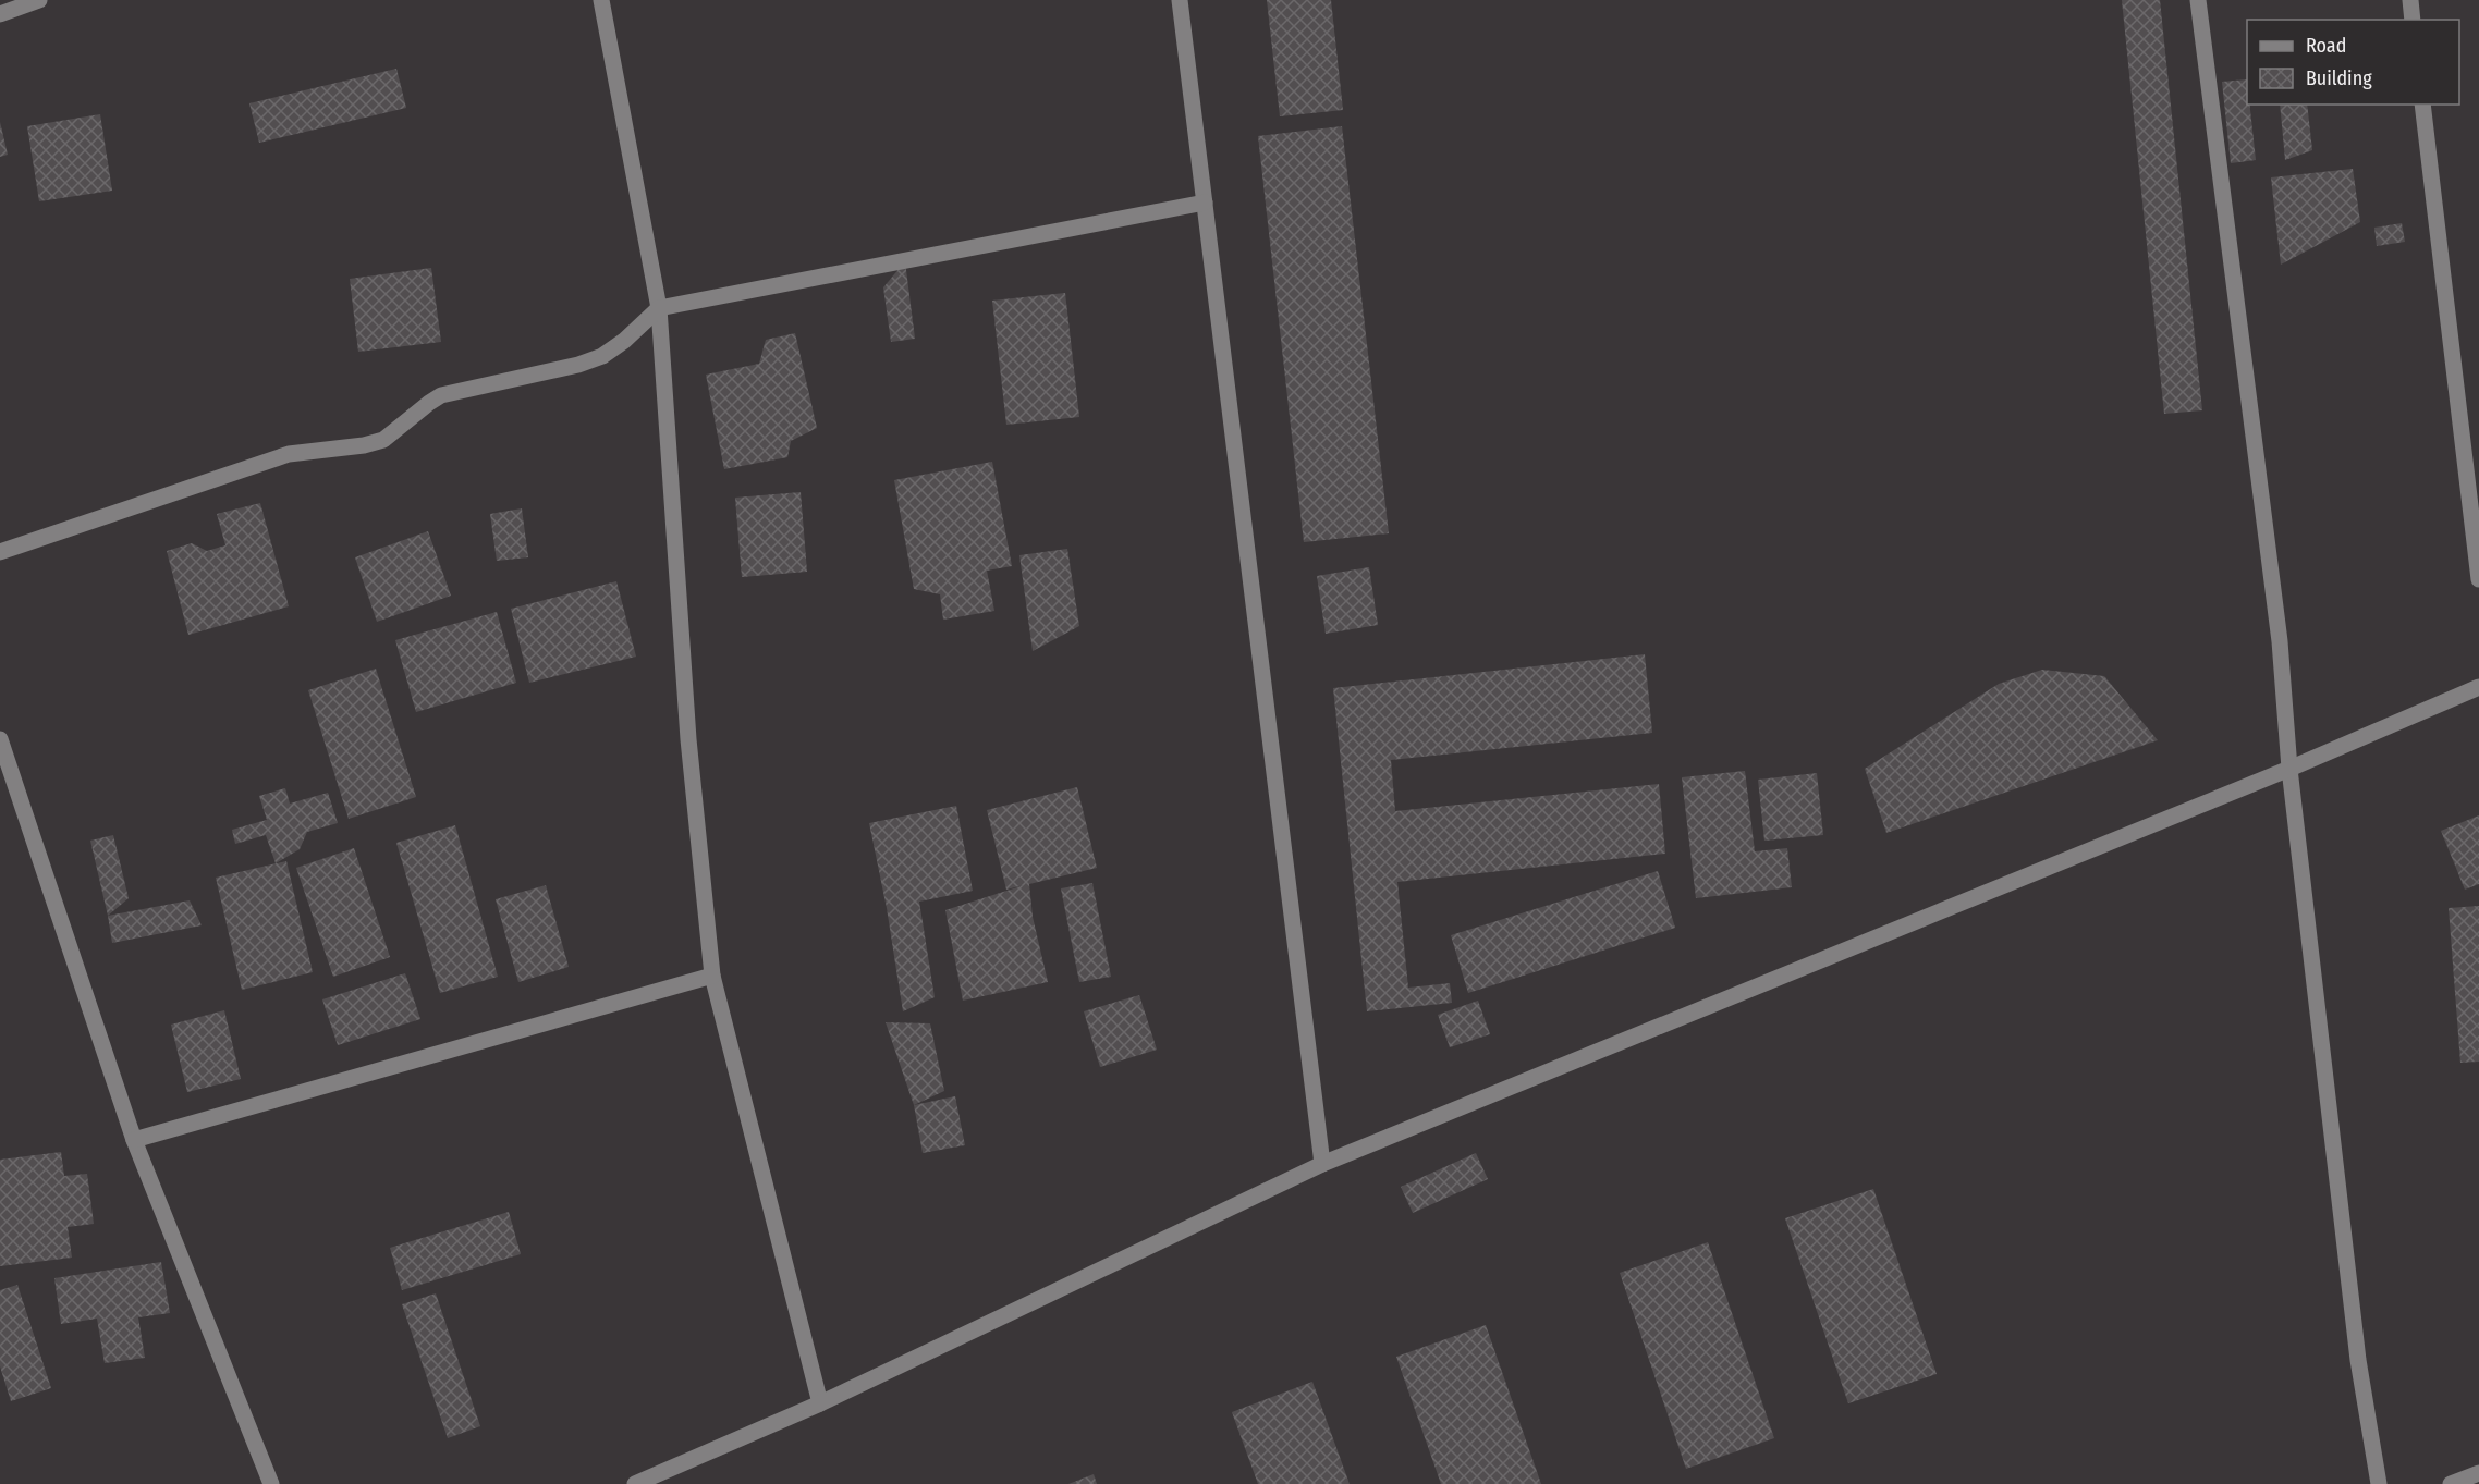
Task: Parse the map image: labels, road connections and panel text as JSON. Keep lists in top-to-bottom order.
{
  "legend": ["Road", "Building"]
}
